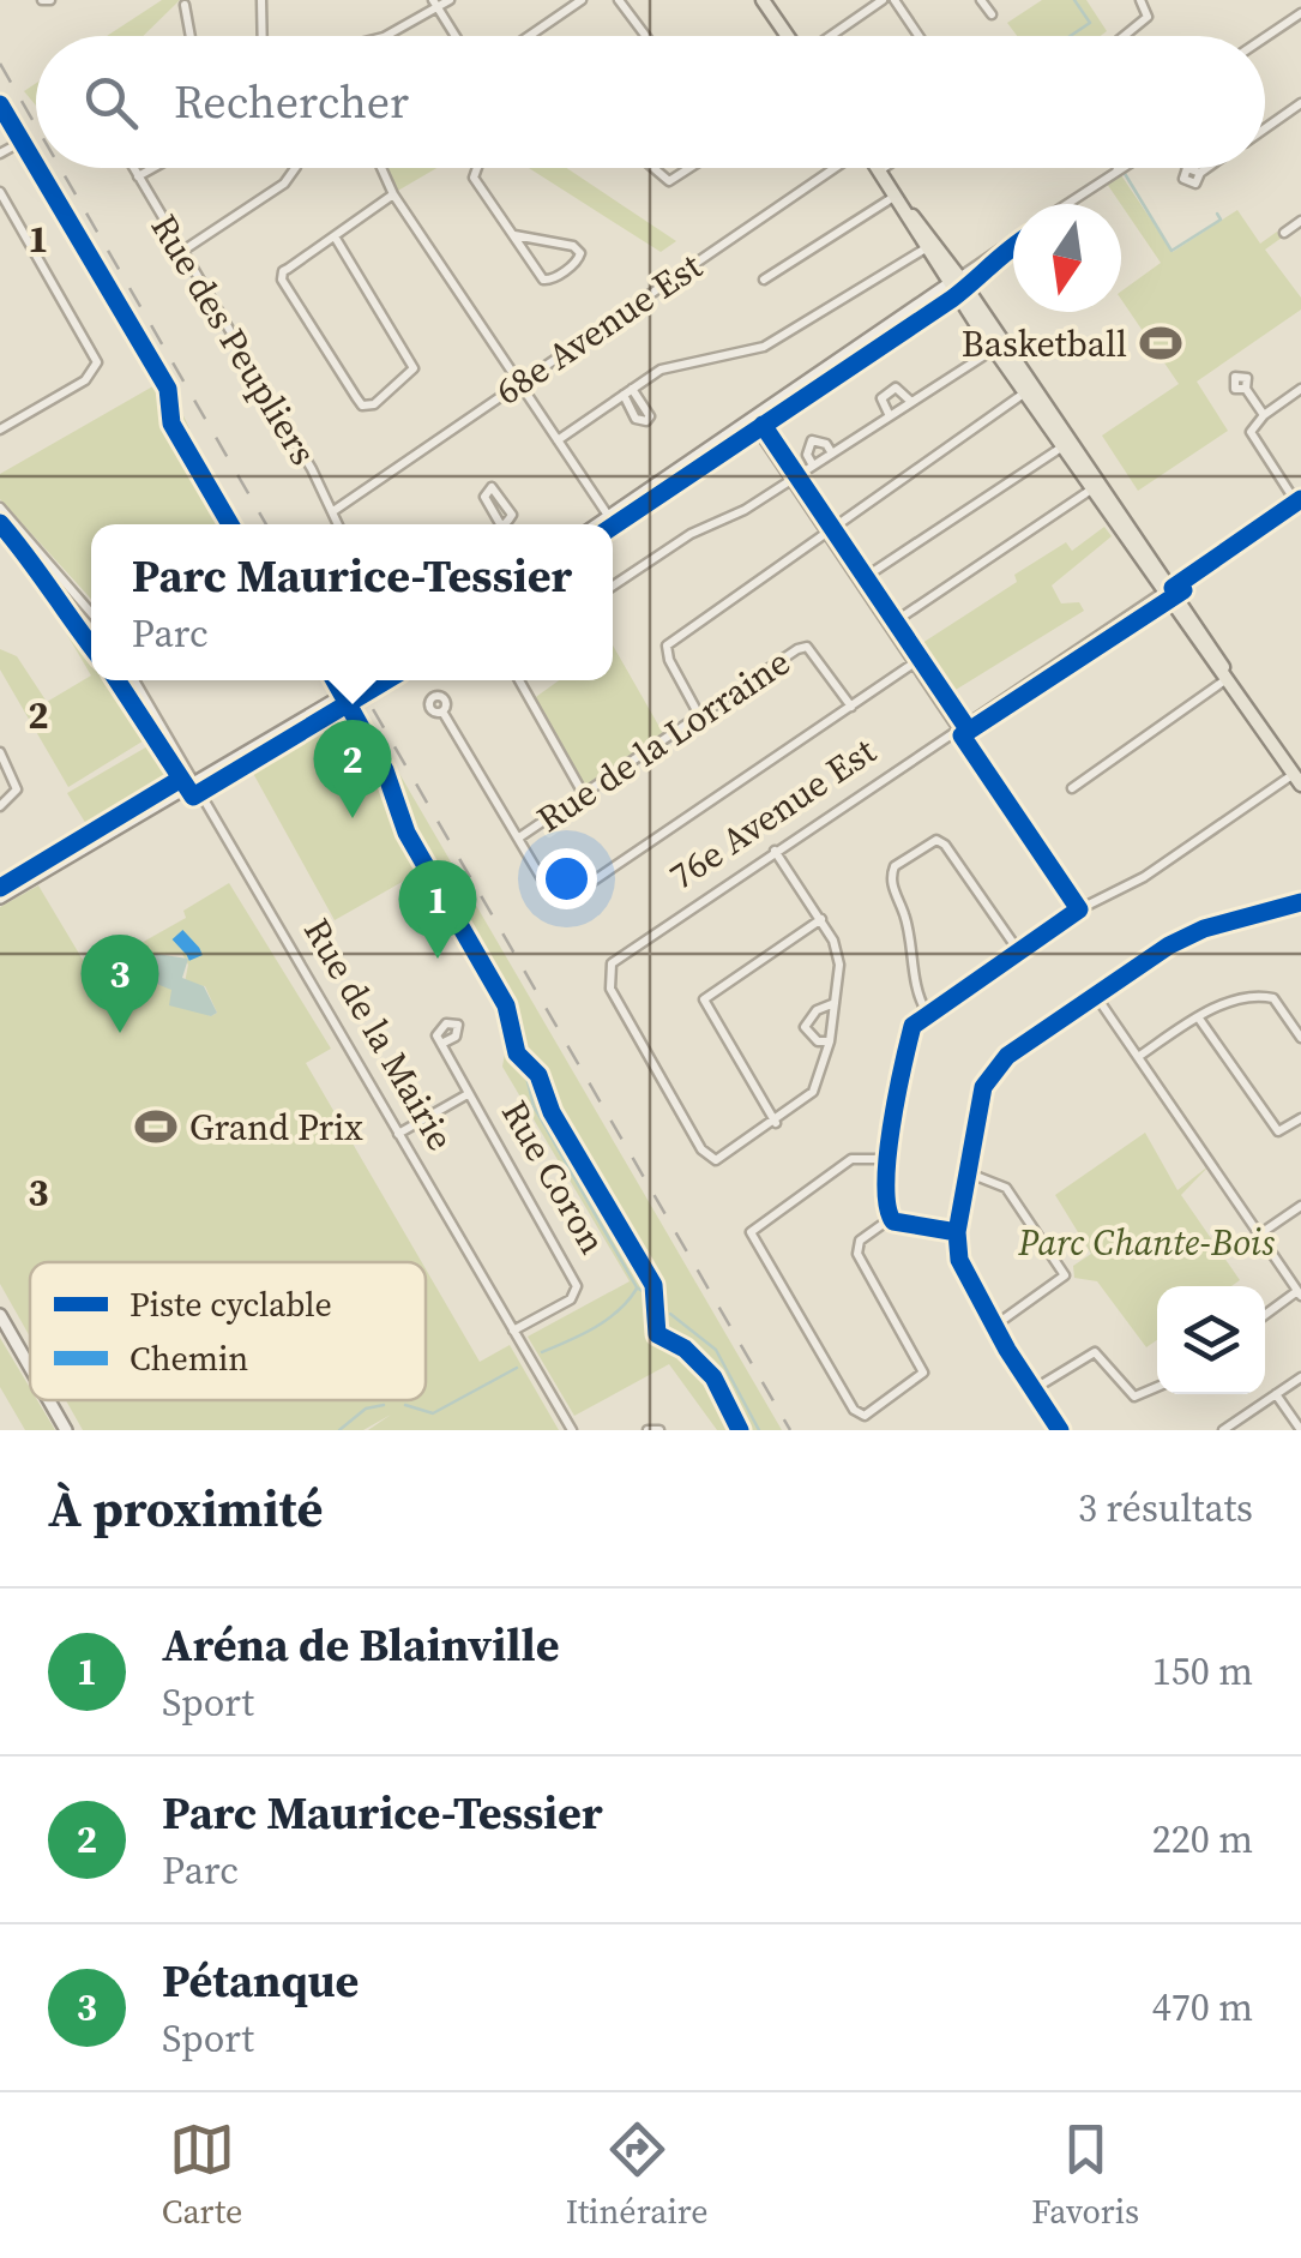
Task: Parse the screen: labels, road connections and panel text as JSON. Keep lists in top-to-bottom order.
{
  "streets": {
    "street": [
      "68e Avenue Est",
      "Rue des Peupliers",
      "Rue de la Lorraine",
      "76e Avenue Est",
      "Rue de la Mairie",
      "Rue Coron"
    ]
  },
  "crossings": [
    ["68e Avenue Est", "Rue des Peupliers"],
    ["Rue de la Mairie", "Rue Coron"]
  ],
  "parks": ["Parc Chante-Bois"],
  "places": {
    "sports": ["Basketball", "Grand Prix"]
  },
  "legend": ["Piste cyclable", "Chemin"],
  "north": "bottom",
  "page": {
    "search": "Rechercher",
    "popup": ["Parc Maurice-Tessier", "Parc"],
    "pins": ["2", "1", "3"],
    "heading": ["À proximité", "3 résultats"],
    "list": [
      {
        "mark": "1",
        "name": "Aréna de Blainville",
        "note": "Sport",
        "value": "150 m"
      },
      {
        "mark": "2",
        "name": "Parc Maurice-Tessier",
        "note": "Parc",
        "value": "220 m"
      },
      {
        "mark": "3",
        "name": "Pétanque",
        "note": "Sport",
        "value": "470 m"
      }
    ],
    "nav": ["Carte", "Itinéraire", "Favoris"]
  },
  "grid": {
    "rows": ["1", "2", "3"]
  }
}
